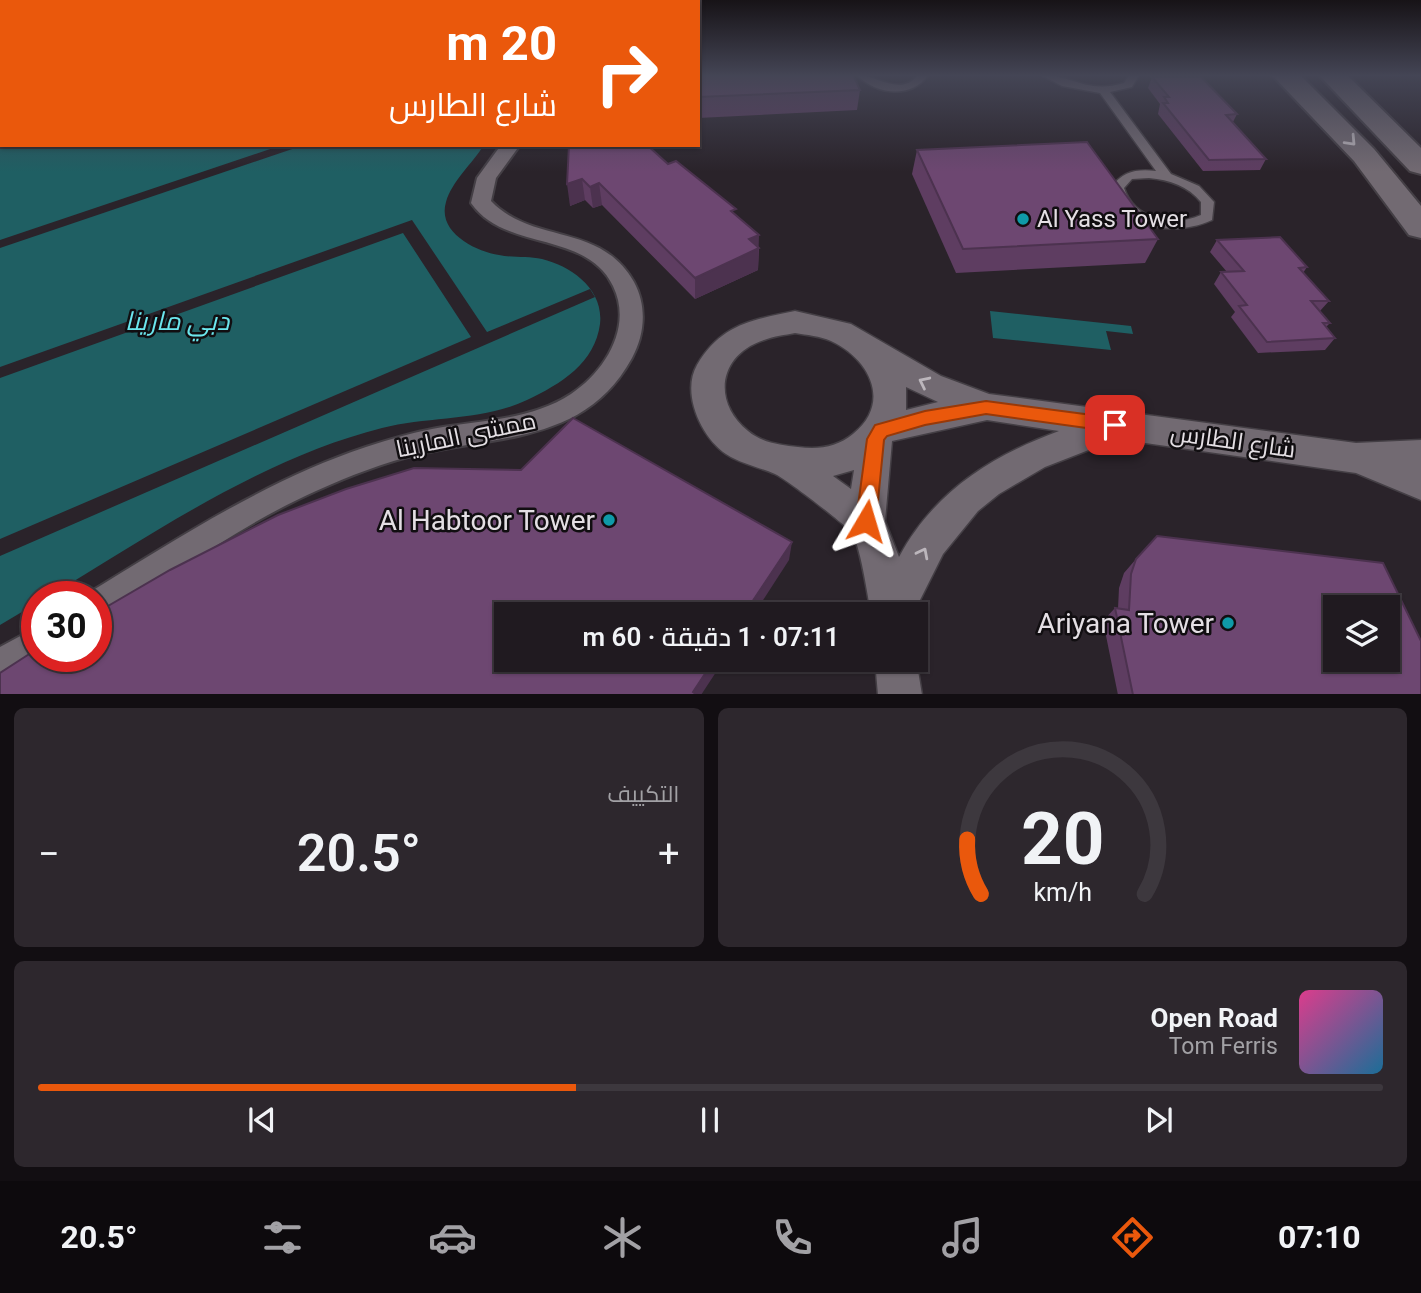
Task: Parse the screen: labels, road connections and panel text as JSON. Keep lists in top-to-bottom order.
{
  "streets": {
    "street": ["ممشى المارينا", "شارع الطارس"]
  },
  "water": ["دبي مارينا"],
  "places": ["Al Yass Tower", "Al Habtoor Tower", "Ariyana Tower"],
  "page": {
    "turn": ["20 m", "شارع الطارس"],
    "limit": "30",
    "trip": "07:11 · 1 دقيقة · 60 m",
    "tile": "التكييف",
    "heat": ["−", "20.5°", "+"],
    "song": ["Open Road", "Tom Ferris"],
    "tabs": ["07:10", "20.5°"],
    "gauge": ["20", "km/h"]
  }
}
